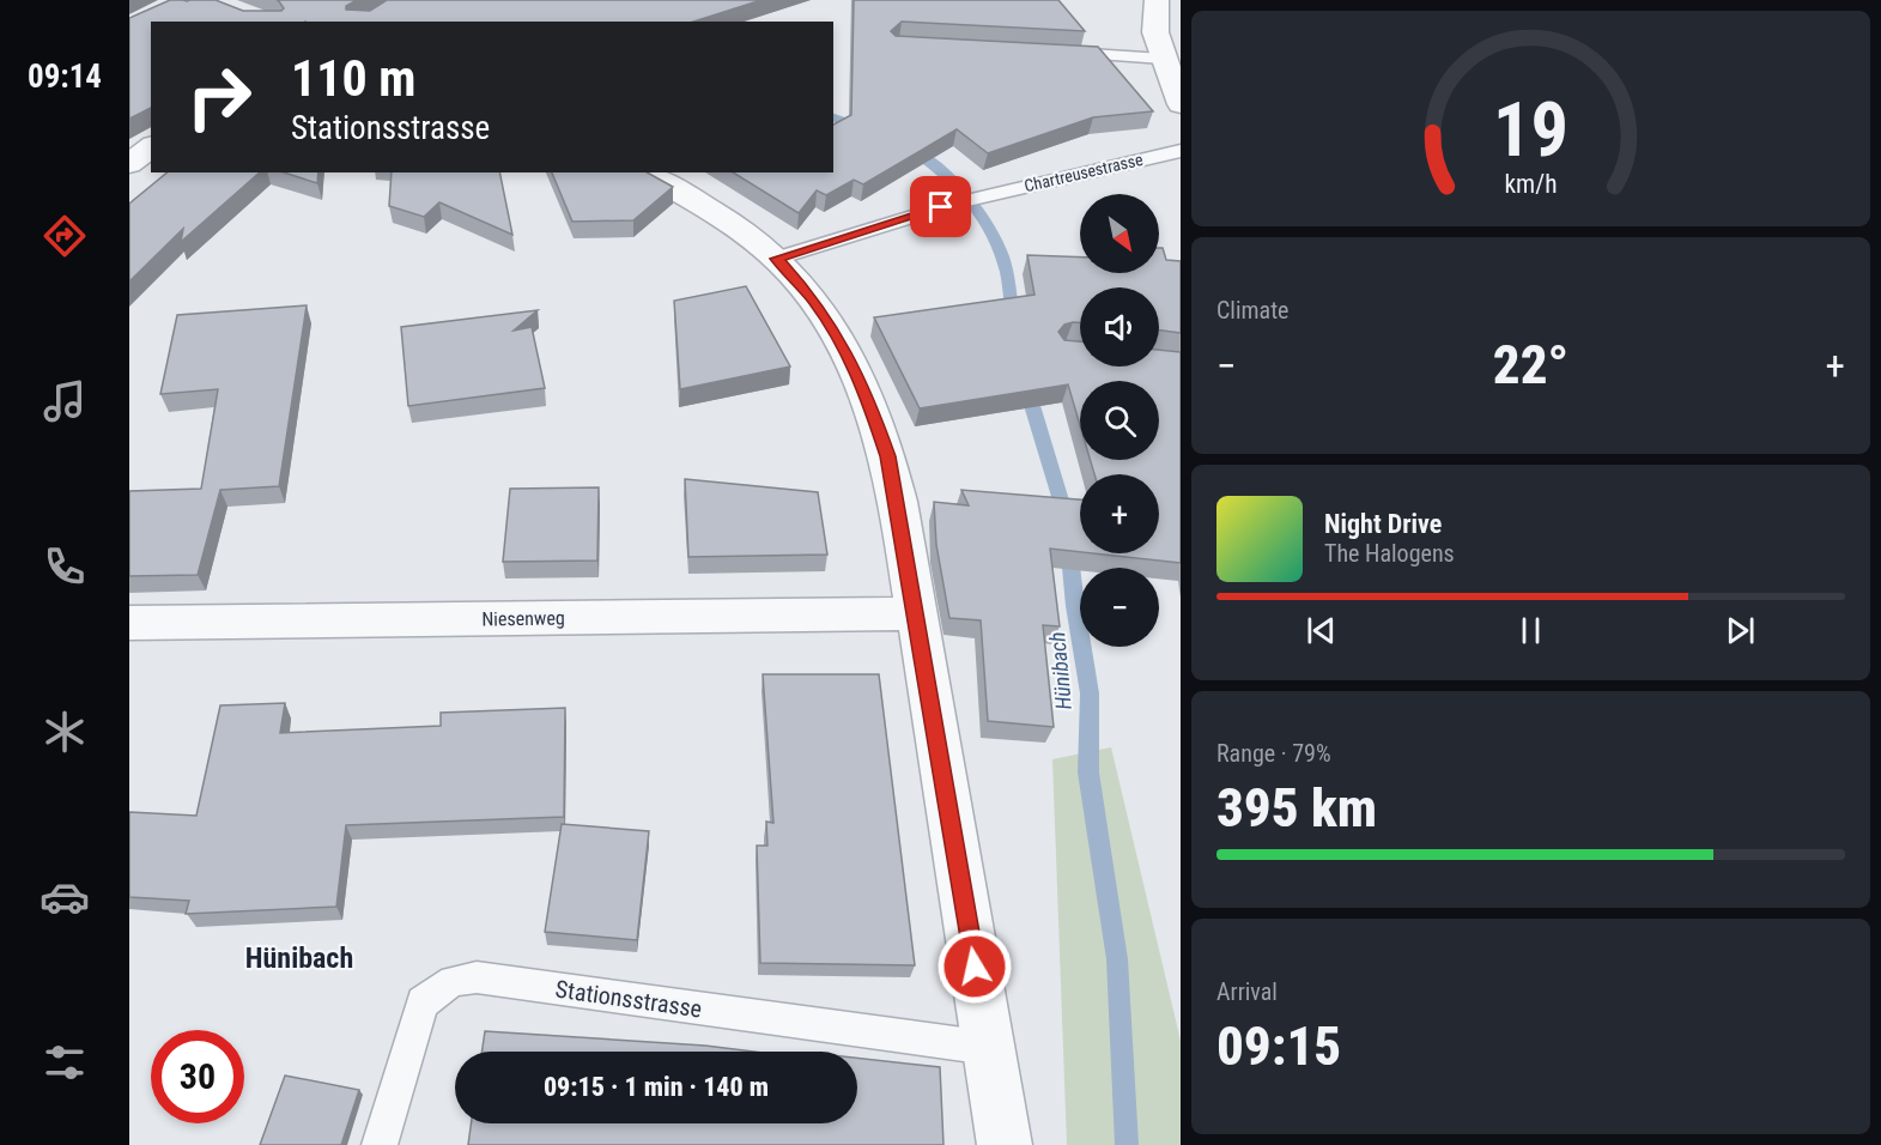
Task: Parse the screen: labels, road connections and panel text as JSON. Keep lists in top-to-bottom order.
{
  "streets": {
    "street": ["Niesenweg"],
    "lane": ["Chartreusestrasse", "Stationsstrasse"]
  },
  "districts": ["Hünibach"],
  "water": ["Hünibach"],
  "north": "bottom right",
  "page": {
    "tabs": "09:14",
    "turn": ["110 m", "Stationsstrasse"],
    "map_buttons": ["+", "−"],
    "tile": [
      "Climate",
      ["Range · 79%", "395 km"],
      ["Arrival", "09:15"]
    ],
    "heat": ["−", "22°", "+"],
    "song": ["Night Drive", "The Halogens"],
    "limit": "30",
    "trip": "09:15 · 1 min · 140 m",
    "gauge": ["19", "km/h"]
  }
}
